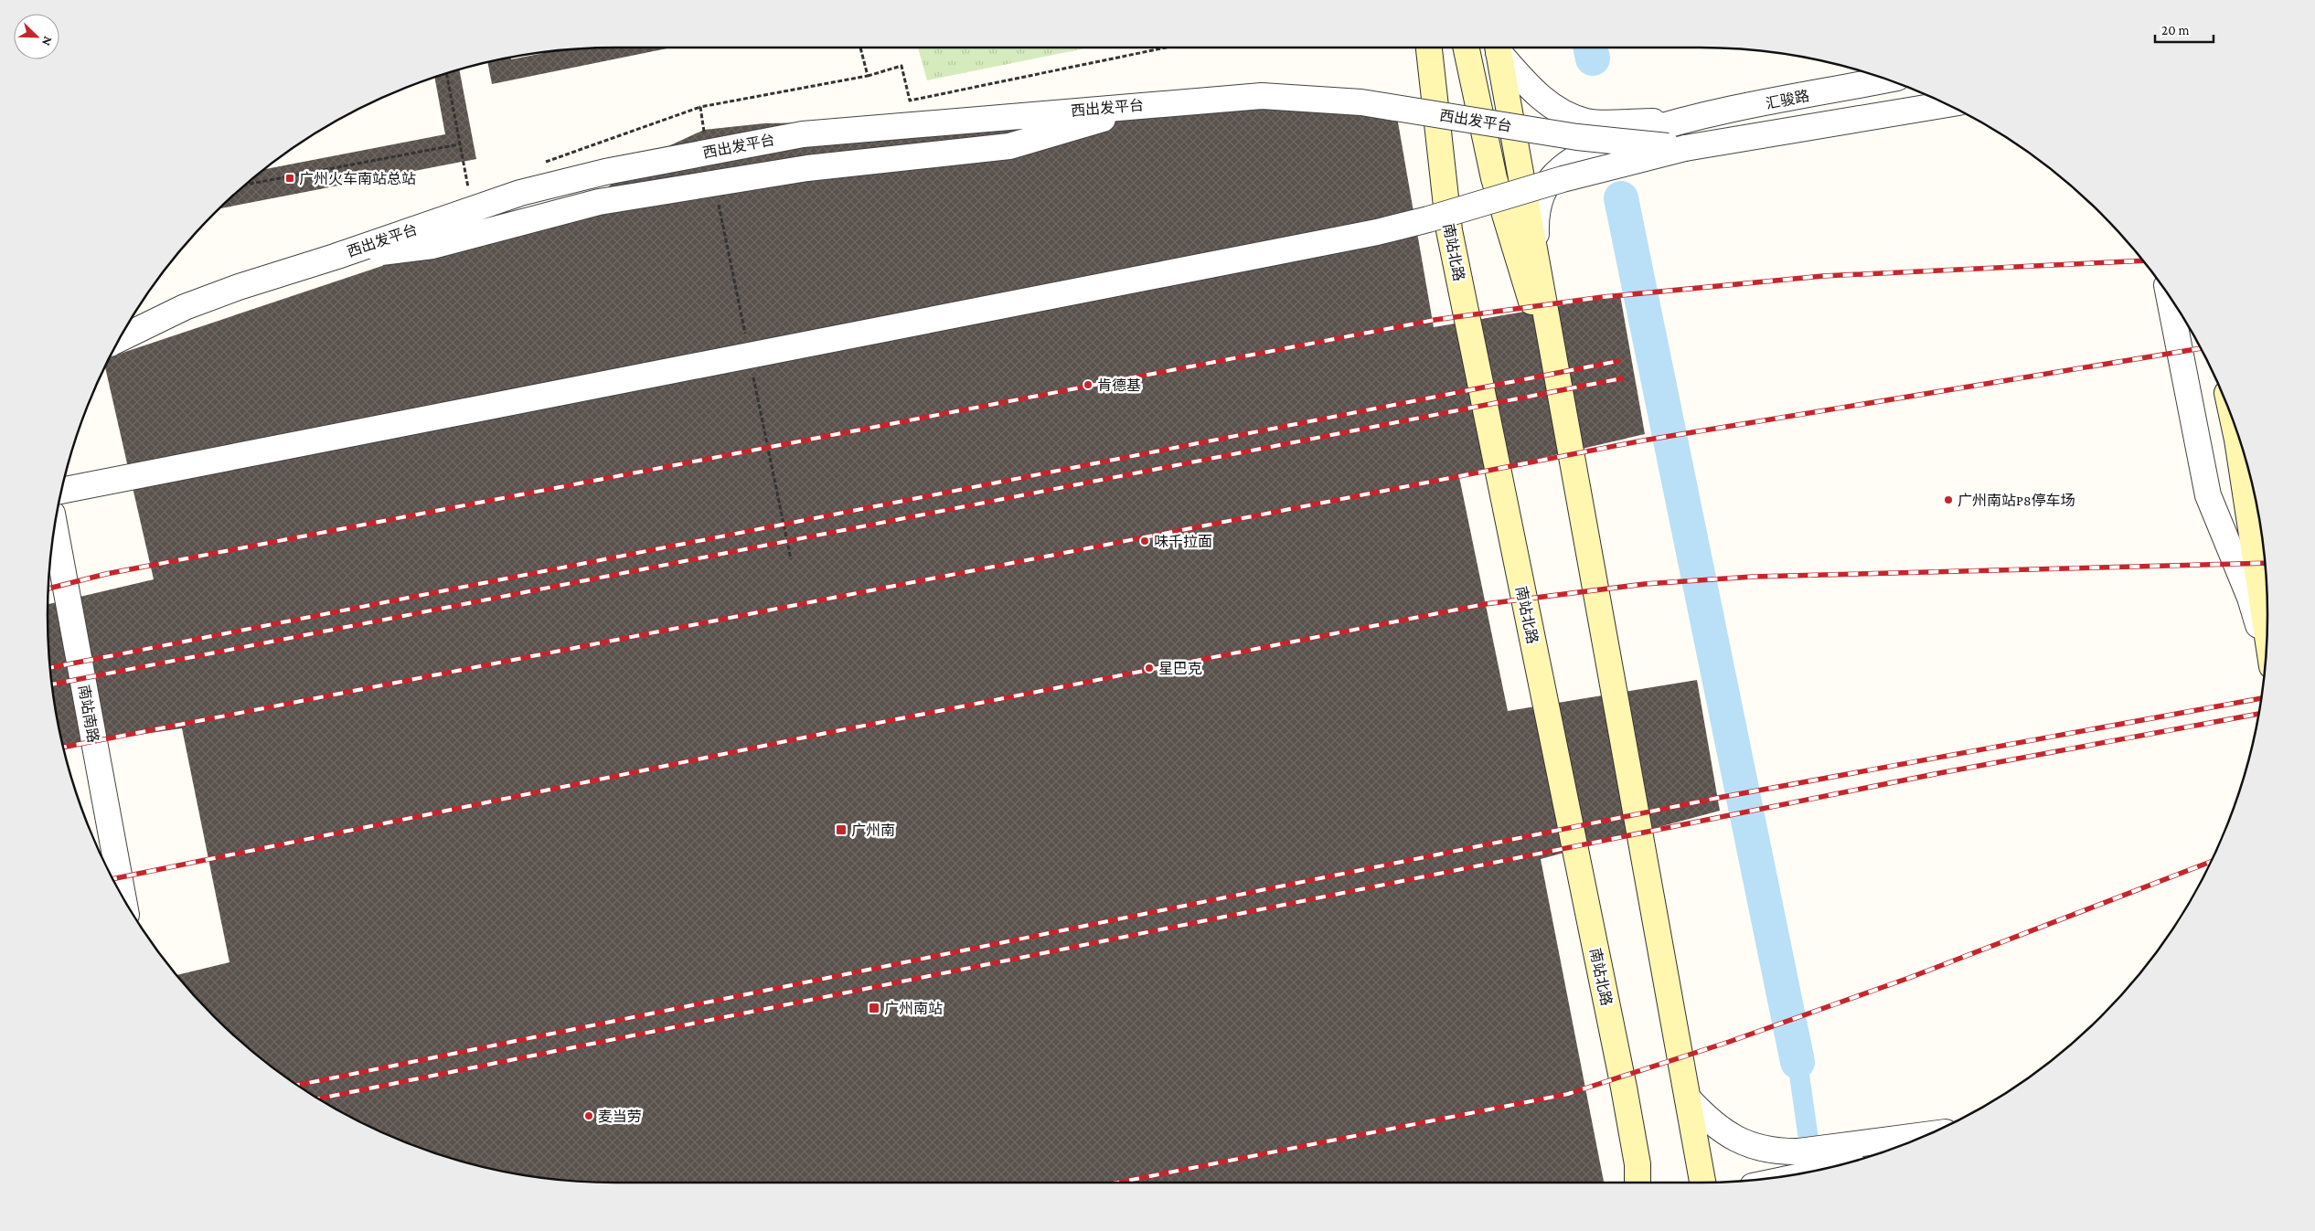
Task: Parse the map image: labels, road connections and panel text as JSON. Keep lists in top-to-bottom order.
{
  "streets": {
    "main road": ["南站北路"],
    "street": ["汇骏路", "西出发平台", "南站南路"]
  },
  "places": {
    "transit": ["广州火车南站总站", "广州南", "广州南站"],
    "other": [
      "肯德基",
      "广州南站P8停车场",
      "味千拉面",
      "星巴克",
      "麦当劳"
    ]
  },
  "scale_bar": "20 m",
  "north": "bottom right"
}
